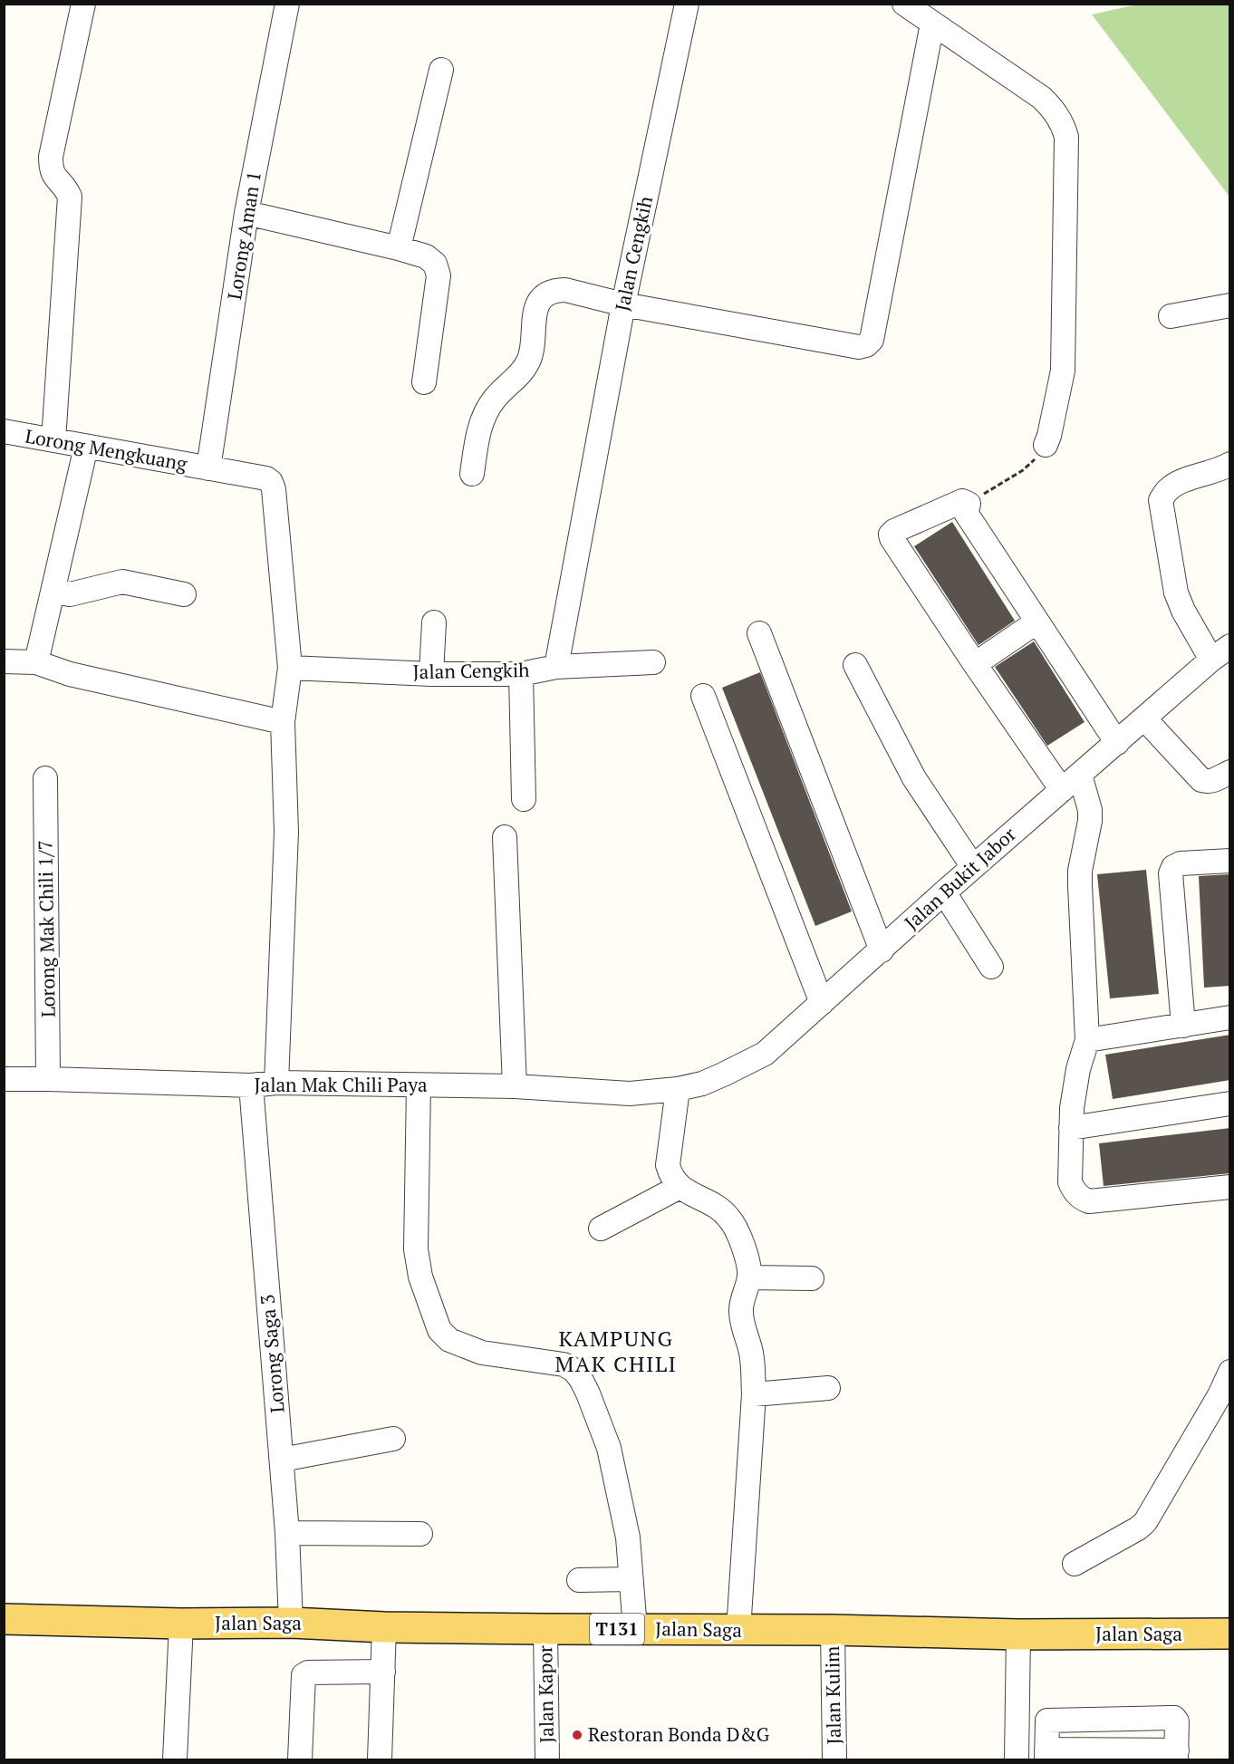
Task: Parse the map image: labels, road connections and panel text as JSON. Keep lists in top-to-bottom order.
{
  "streets": {
    "main road": ["Jalan Saga", "T131"],
    "street": [
      "Lorong Aman 1",
      "Jalan Cengkih",
      "Lorong Mengkuang",
      "Jalan Bukit Jabor",
      "Lorong Mak Chili 1/7",
      "Jalan Mak Chili Paya",
      "Lorong Saga 3",
      "Jalan Kapor",
      "Jalan Kulim"
    ]
  },
  "crossings": [
    ["Lorong Aman 1", "Lorong Mengkuang"],
    ["Jalan Cengkih", "Lorong Mengkuang"],
    ["Jalan Bukit Jabor", "Jalan Mak Chili Paya"],
    ["Lorong Mak Chili 1/7", "Jalan Mak Chili Paya"],
    ["Jalan Mak Chili Paya", "Lorong Saga 3"],
    ["Lorong Saga 3", "Jalan Saga"],
    ["Jalan Saga", "Jalan Kapor"],
    ["Jalan Saga", "Jalan Kulim"]
  ],
  "districts": ["KAMPUNG MAK CHILI"],
  "places": ["Restoran Bonda D&G"]
}
